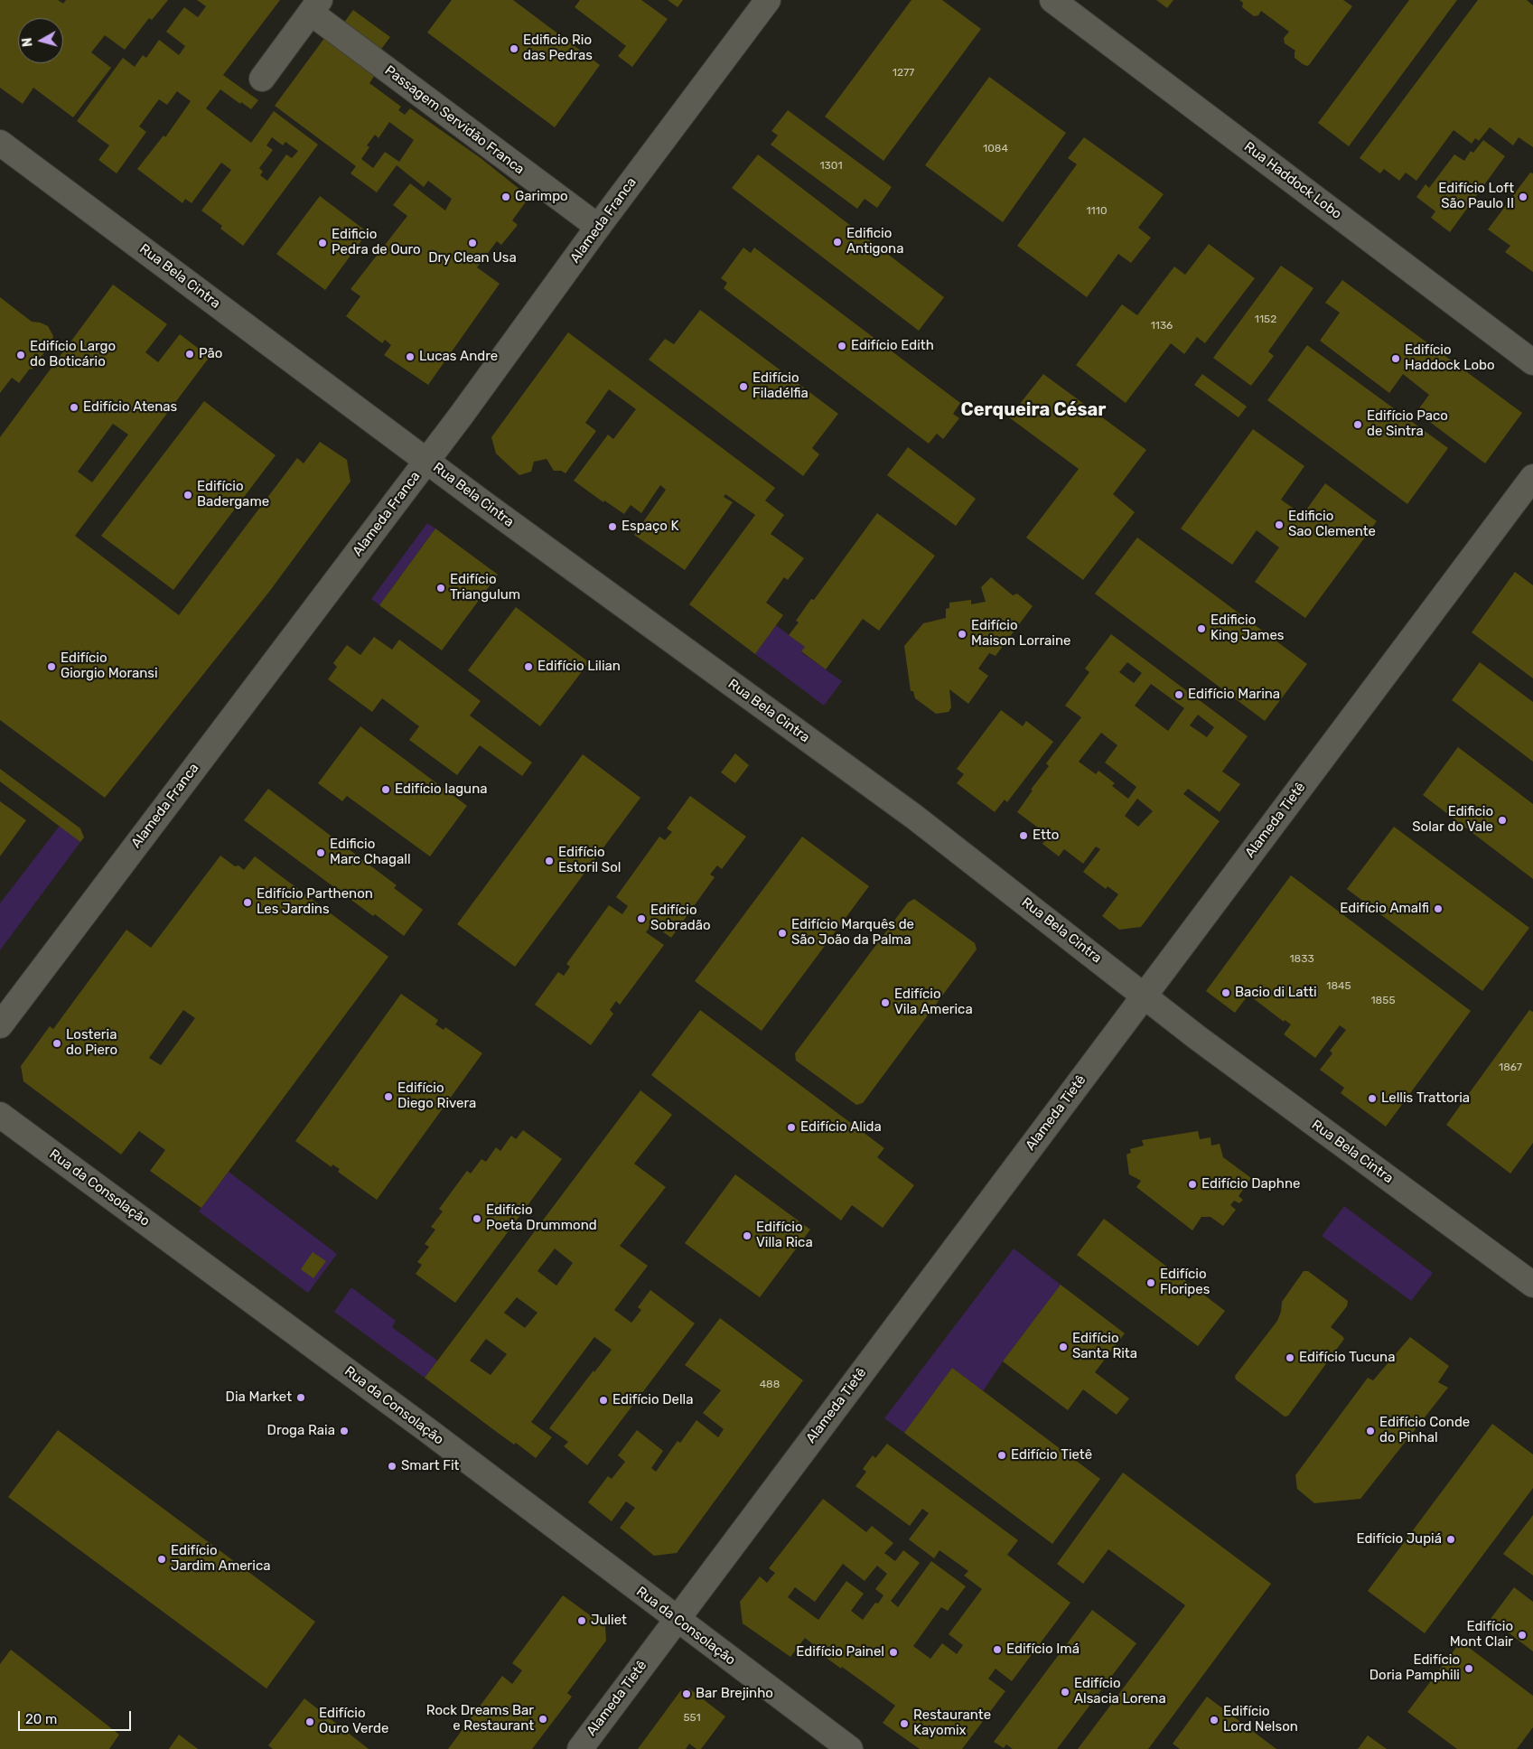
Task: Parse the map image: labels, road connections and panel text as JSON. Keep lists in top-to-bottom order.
{
  "streets": {
    "street": [
      "Passagem Servidão Franca",
      "Rua Haddock Lobo",
      "Alameda Franca",
      "Rua Bela Cintra",
      "Alameda Tietê",
      "Rua da Consolação"
    ]
  },
  "crossings": [
    ["Passagem Servidão Franca", "Alameda Franca"],
    ["Alameda Franca", "Rua Bela Cintra"],
    ["Rua Bela Cintra", "Alameda Tietê"],
    ["Alameda Tietê", "Rua da Consolação"]
  ],
  "districts": ["Cerqueira César"],
  "places": [
    "Edificio Rio das Pedras",
    "Garimpo",
    "Edifício Loft São Paulo II",
    "Edificio Antigona",
    "Edificio Pedra de Ouro",
    "Dry Clean Usa",
    "Edifício Edith",
    "Pão",
    "Edifício Largo do Boticário",
    "Lucas Andre",
    "Edifício Haddock Lobo",
    "Edifício Filadélfia",
    "Edifício Atenas",
    "Edifício Paco de Sintra",
    "Edifício Badergame",
    "Edificio Sao Clemente",
    "Espaço K",
    "Edifício Triangulum",
    "Edificio King James",
    "Edifício Maison Lorraine",
    "Edifício Giorgio Moransi",
    "Edifício Lilian",
    "Edifício Marina",
    "Edifício laguna",
    "Edificio Solar do Vale",
    "Etto",
    "Edificio Marc Chagall",
    "Edifício Estoril Sol",
    "Edifício Parthenon Les Jardins",
    "Edifício Amalfi",
    "Edifício Sobradão",
    "Edifício Marquês de São João da Palma",
    "Bacio di Latti",
    "Edifício Vila America",
    "Losteria do Piero",
    "Edifício Diego Rivera",
    "Lellis Trattoria",
    "Edifício Alida",
    "Edifício Daphne",
    "Edifício Poeta Drummond",
    "Edifício Villa Rica",
    "Edifício Floripes",
    "Edifício Santa Rita",
    "Edifício Tucuna",
    "Dia Market",
    "Edifício Della",
    "Droga Raia",
    "Edifício Conde do Pinhal",
    "Edifício Tietê",
    "Smart Fit",
    "Edifício Jupiá",
    "Edifício Jardim America",
    "Juliet",
    "Edifício Mont Clair",
    "Edifício Imá",
    "Edifício Painel",
    "Edifício Doria Pamphili",
    "Edifício Alsacia Lorena",
    "Bar Brejinho",
    "Rock Dreams Bar e Restaurant",
    "Edifício Lord Nelson",
    "Edifício Ouro Verde",
    "Restaurante Kayomix"
  ],
  "house_numbers": [
    "1277",
    "1084",
    "1301",
    "1110",
    "1152",
    "1136",
    "1833",
    "1845",
    "1855",
    "1867",
    "488",
    "551"
  ],
  "scale_bar": "20 m",
  "north": "left"
}
